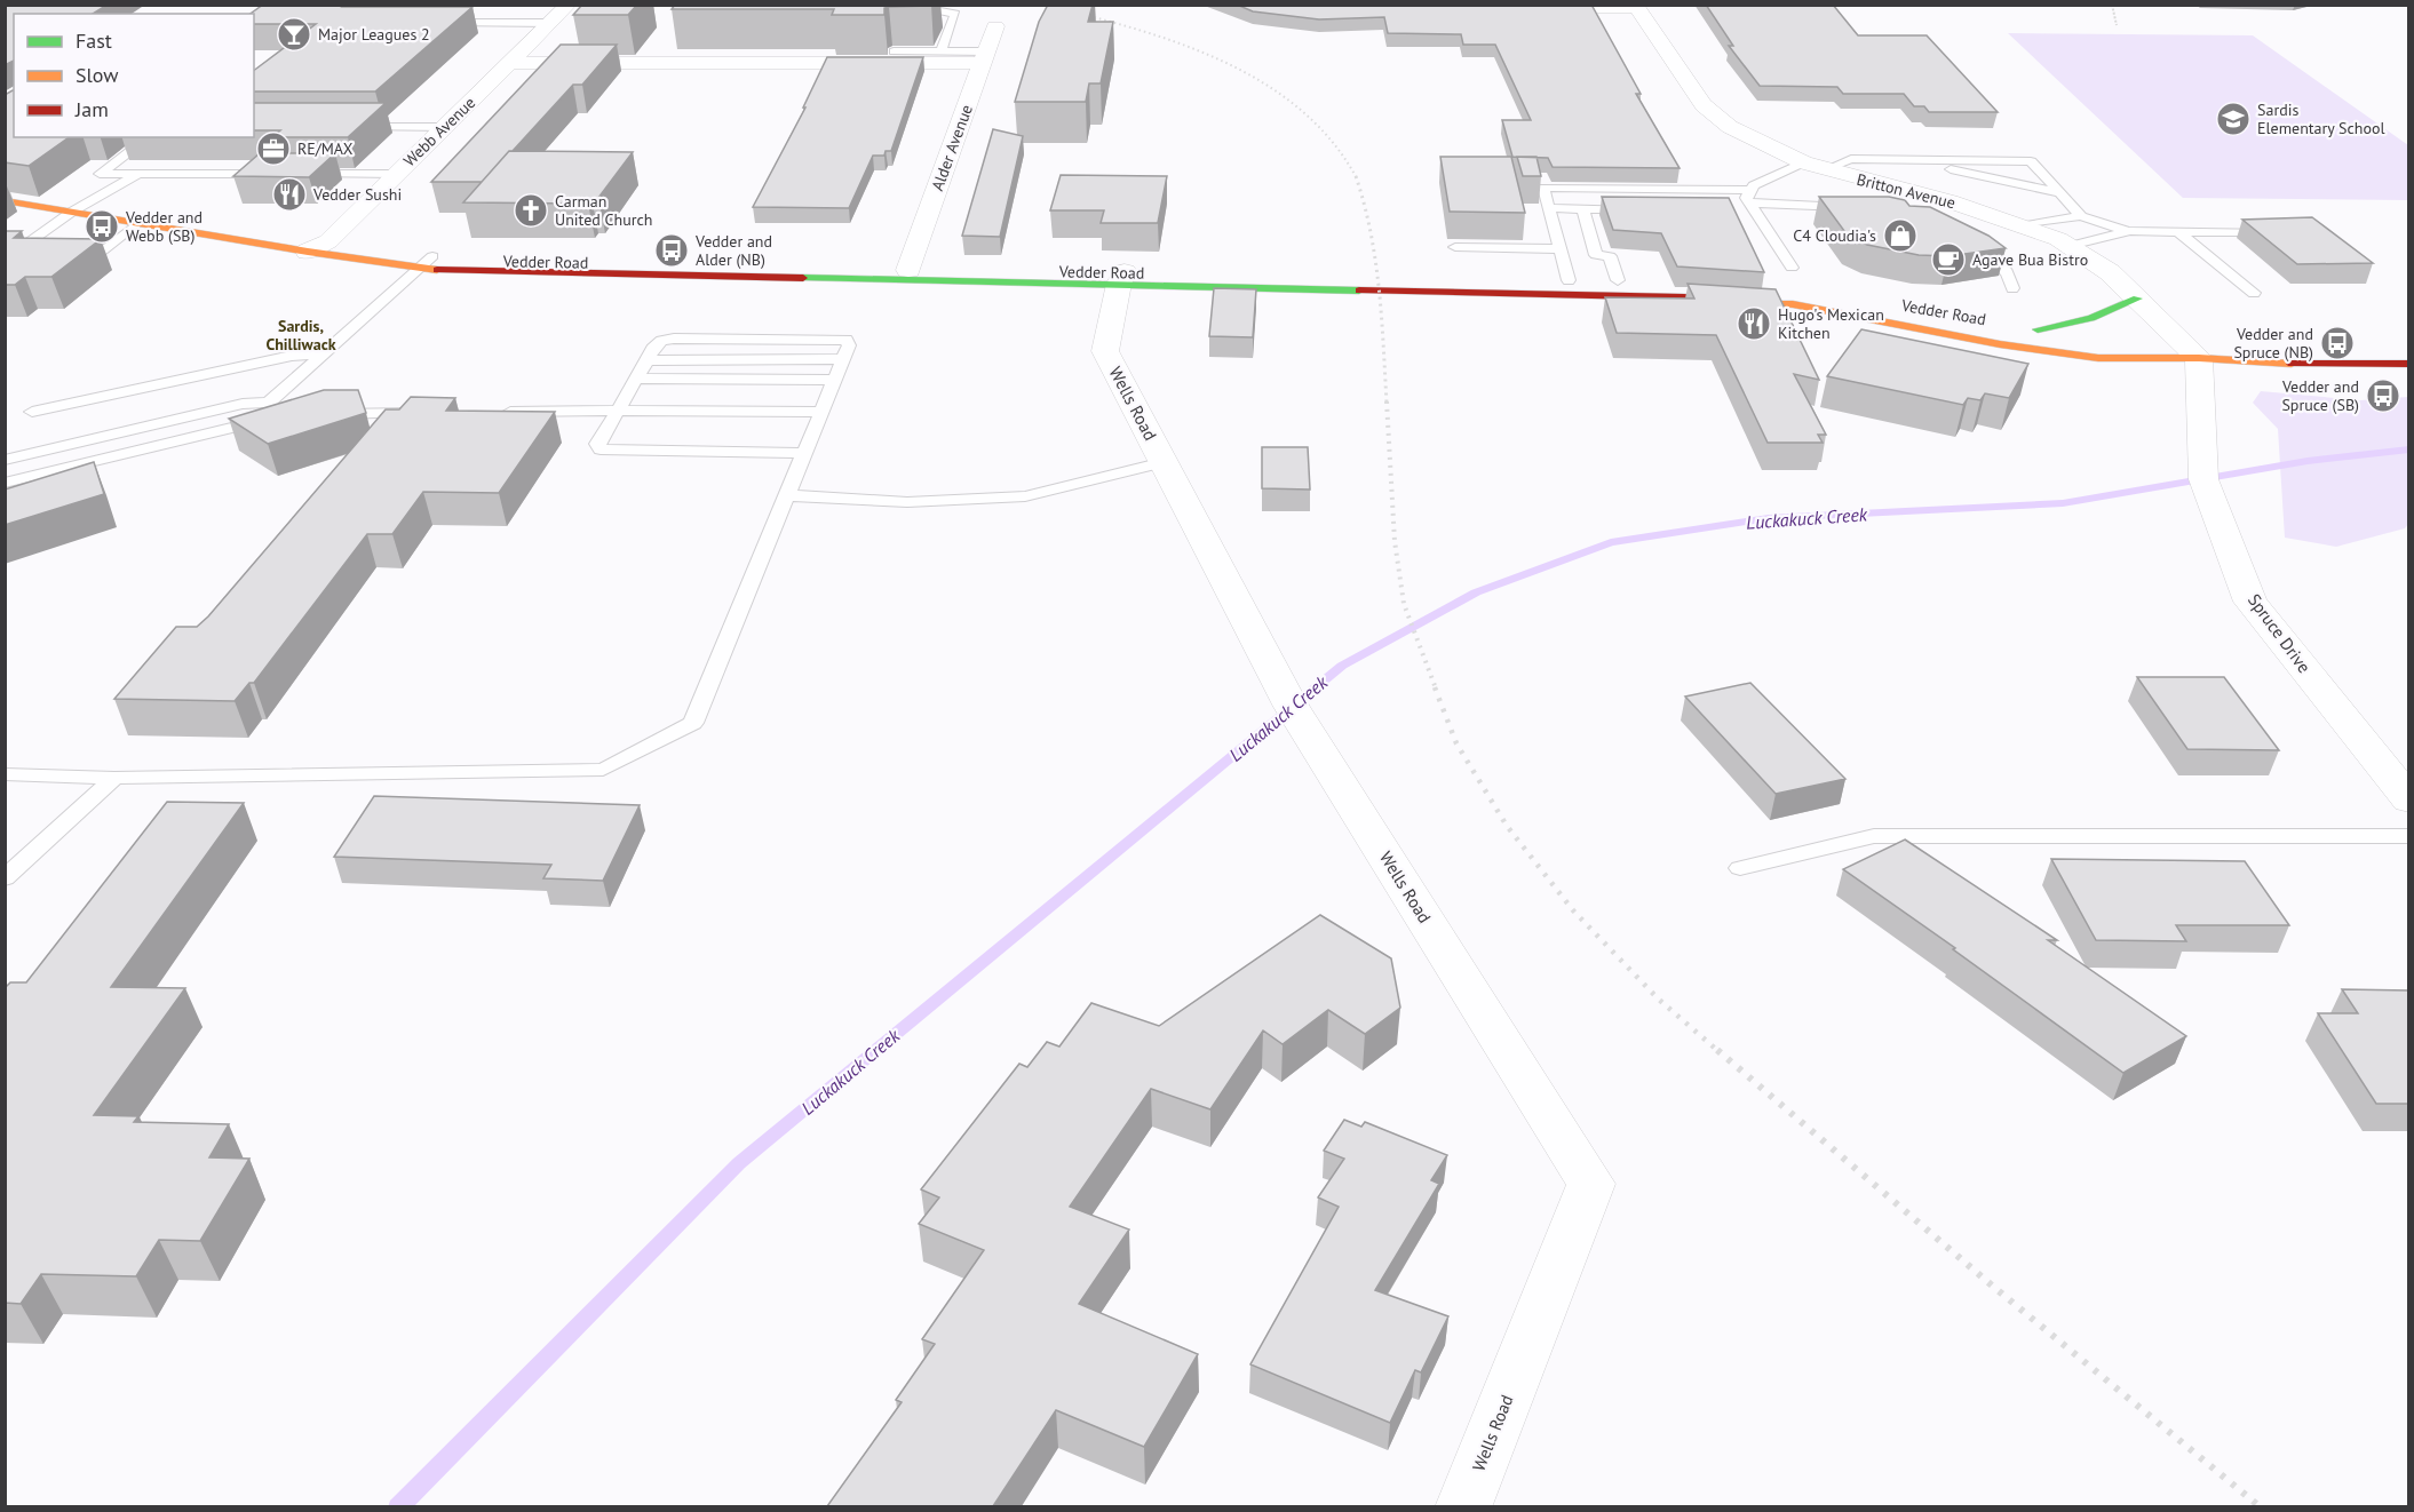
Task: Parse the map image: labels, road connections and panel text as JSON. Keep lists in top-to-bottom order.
{
  "streets": {
    "main road": ["Vedder Road"],
    "street": [
      "Webb Avenue",
      "Alder Avenue",
      "Britton Avenue",
      "Wells Road",
      "Spruce Drive"
    ]
  },
  "crossings": [
    ["Webb Avenue", "Vedder Road"],
    ["Alder Avenue", "Vedder Road"],
    ["Britton Avenue", "Vedder Road"],
    ["Britton Avenue", "Spruce Drive"],
    ["Vedder Road", "Wells Road"],
    ["Vedder Road", "Spruce Drive"]
  ],
  "districts": ["Sardis, Chilliwack"],
  "water": ["Luckakuck Creek"],
  "places": {
    "bar": ["Major Leagues 2"],
    "school or university": ["Sardis Elementary School"],
    "office": ["RE/MAX"],
    "restaurant": ["Vedder Sushi", "Hugo's Mexican Kitchen"],
    "church": ["Carman United Church"],
    "bus stop": [
      "Vedder and Webb (SB)",
      "Vedder and Alder (NB)",
      "Vedder and Spruce (NB)",
      "Vedder and Spruce (SB)"
    ],
    "shop": ["C4 Cloudia's"],
    "cafe": ["Agave Bua Bistro"]
  },
  "legend": ["Fast", "Slow", "Jam"]
}
